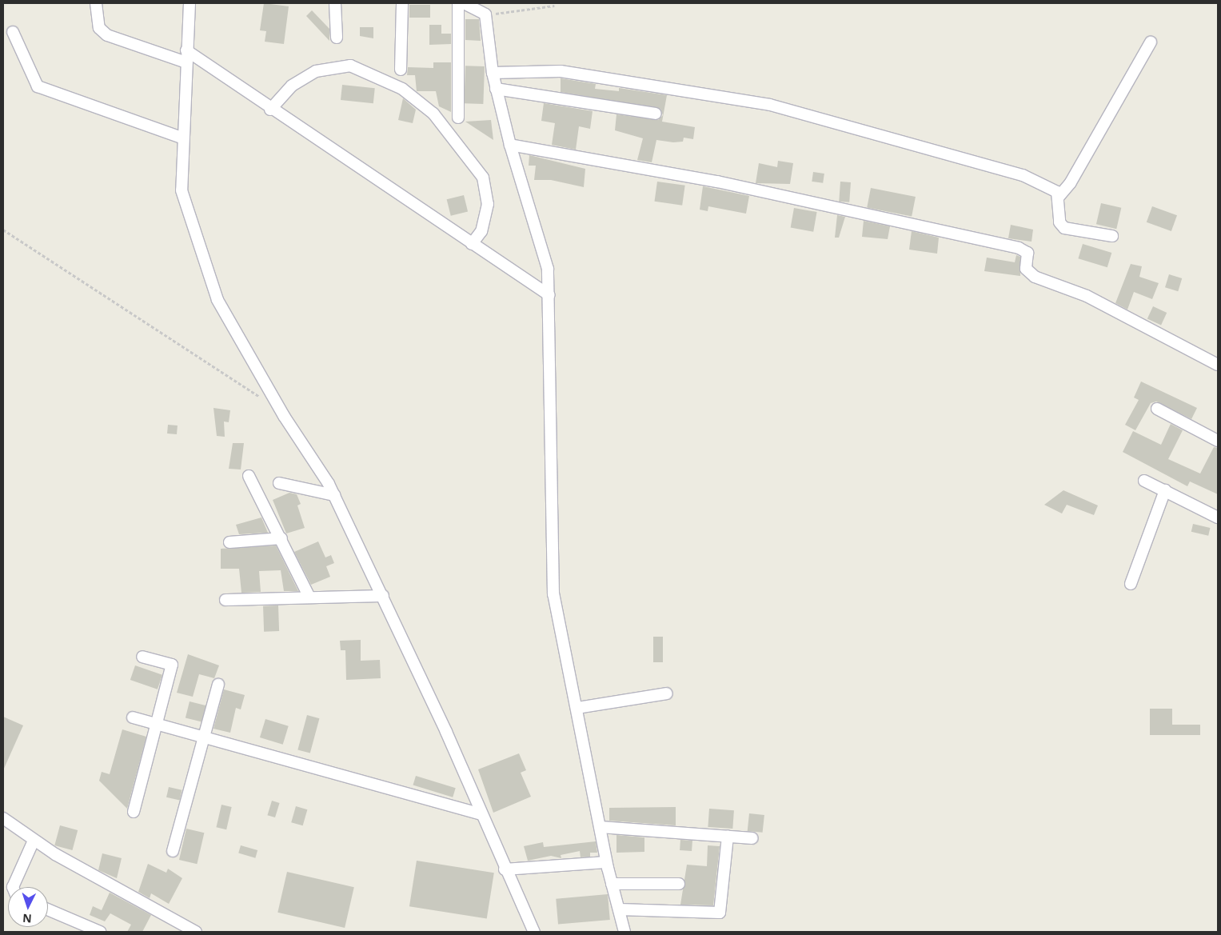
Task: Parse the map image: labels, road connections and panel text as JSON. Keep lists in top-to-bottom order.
{
  "north": "bottom"
}
